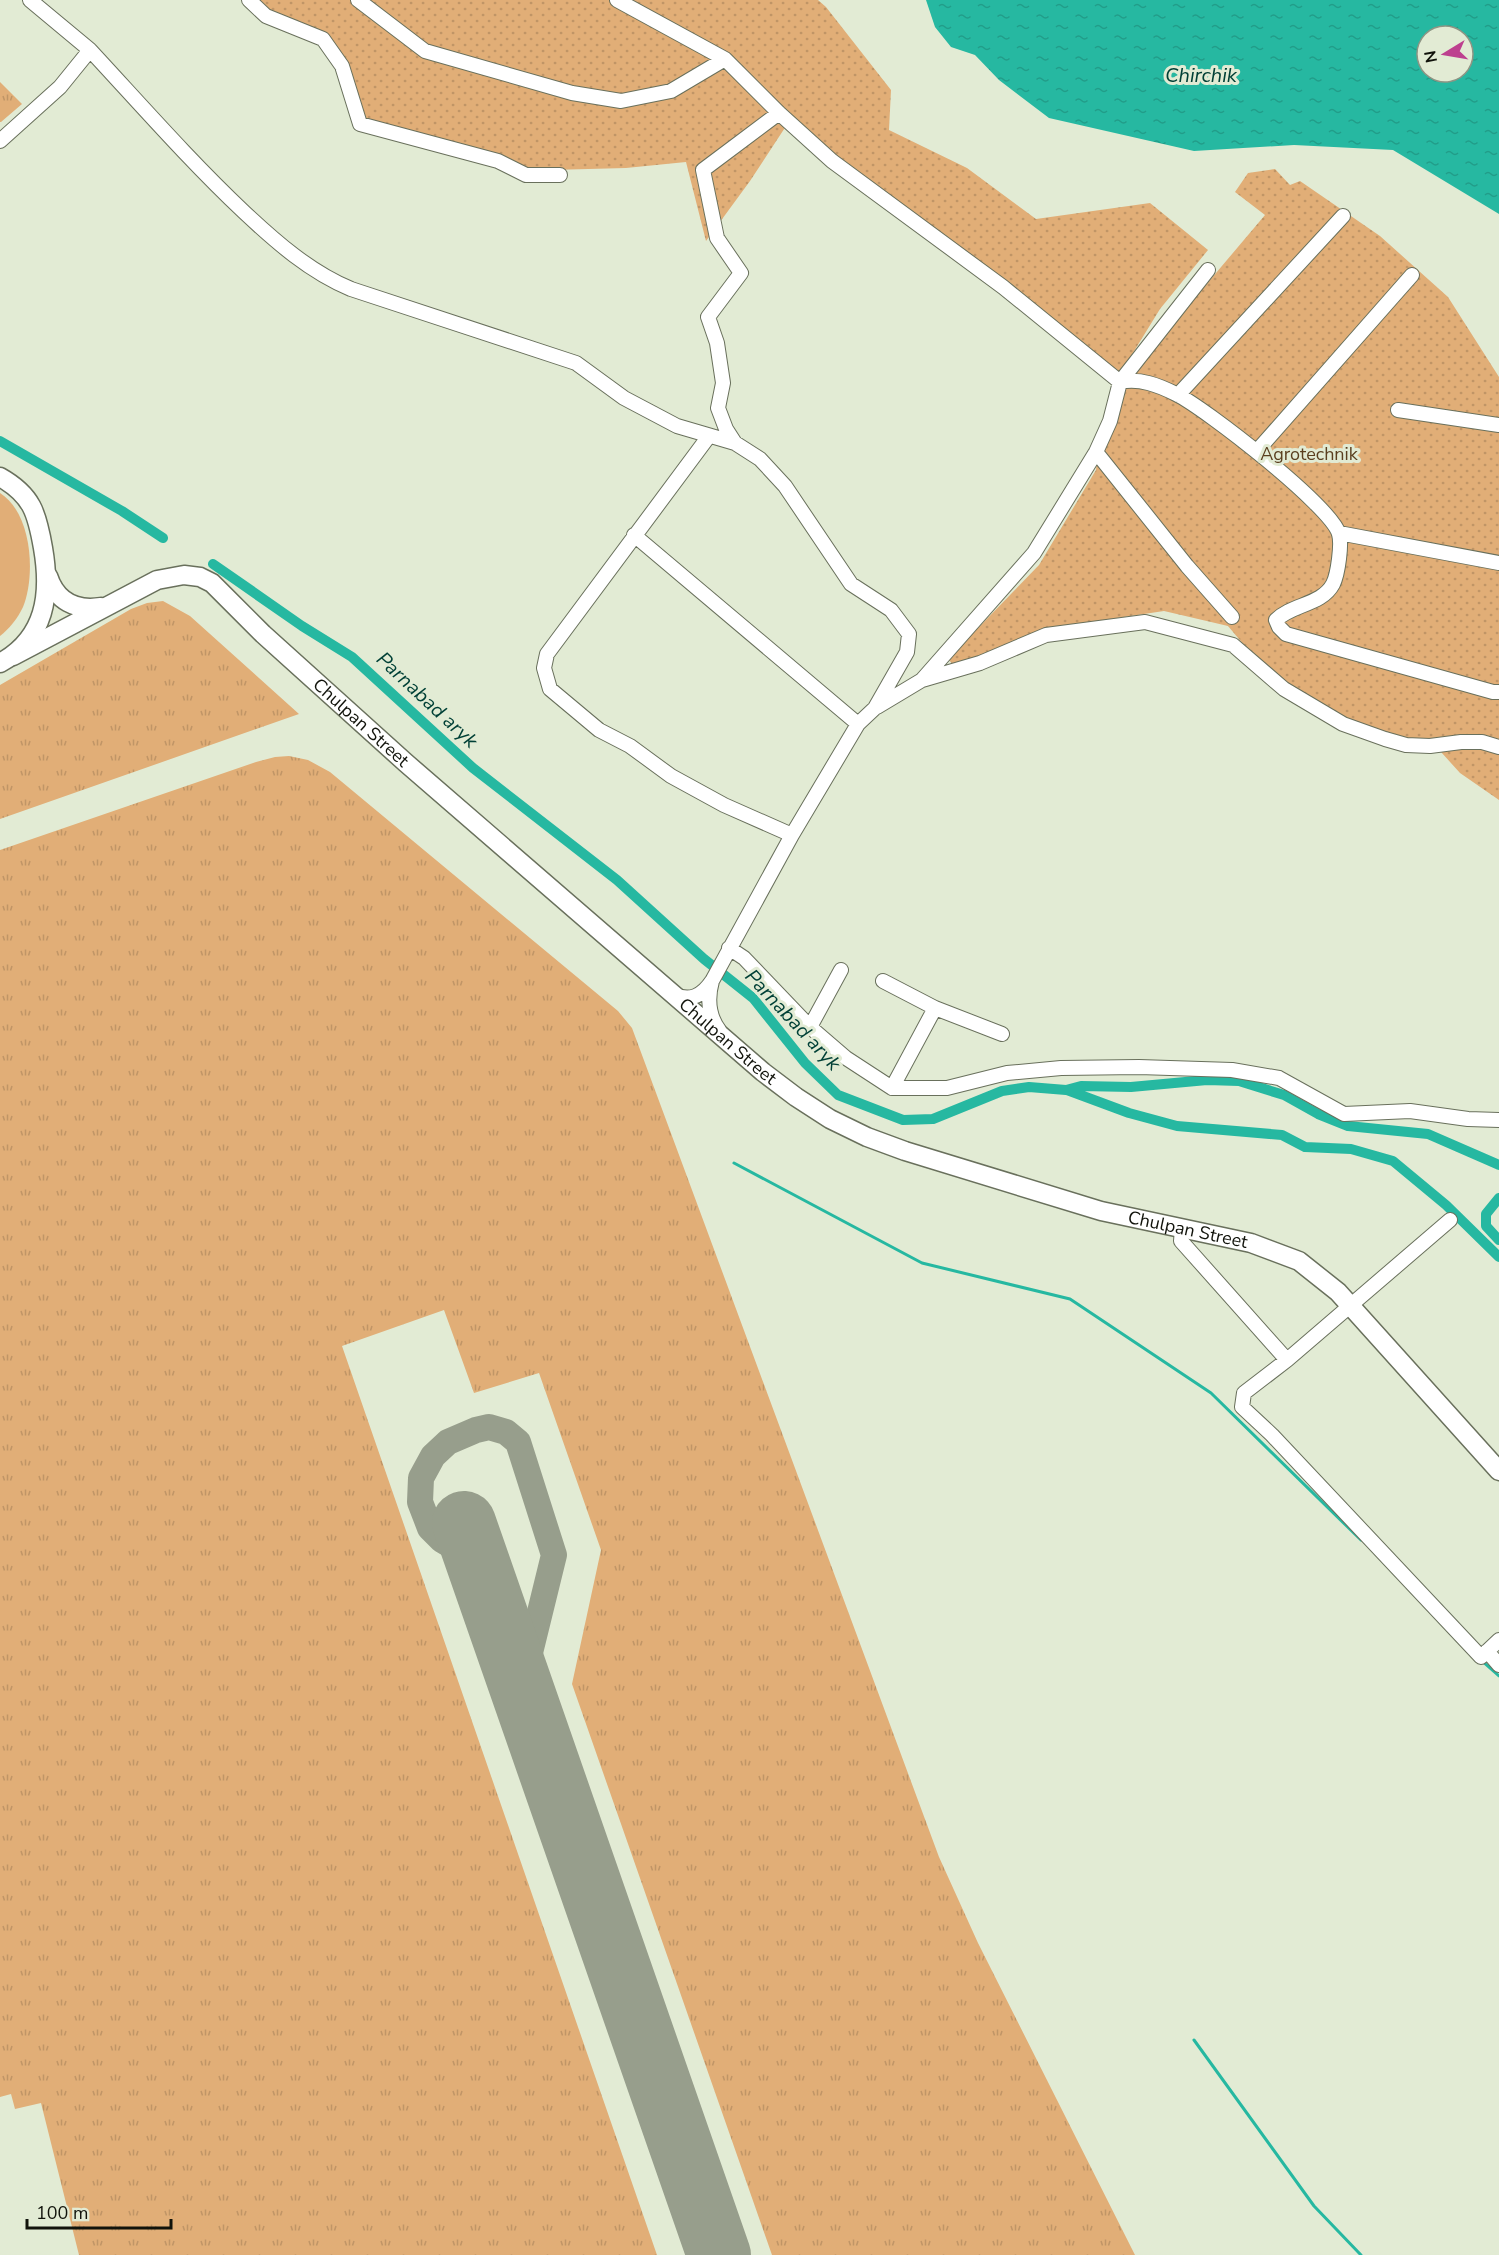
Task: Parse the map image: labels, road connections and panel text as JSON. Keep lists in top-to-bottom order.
{
  "streets": {
    "main road": ["Chulpan Street"]
  },
  "water": ["Chirchik", "Parnabad aryk"],
  "parks": ["Agrotechnik"],
  "scale_bar": "100 m",
  "north": "left"
}
